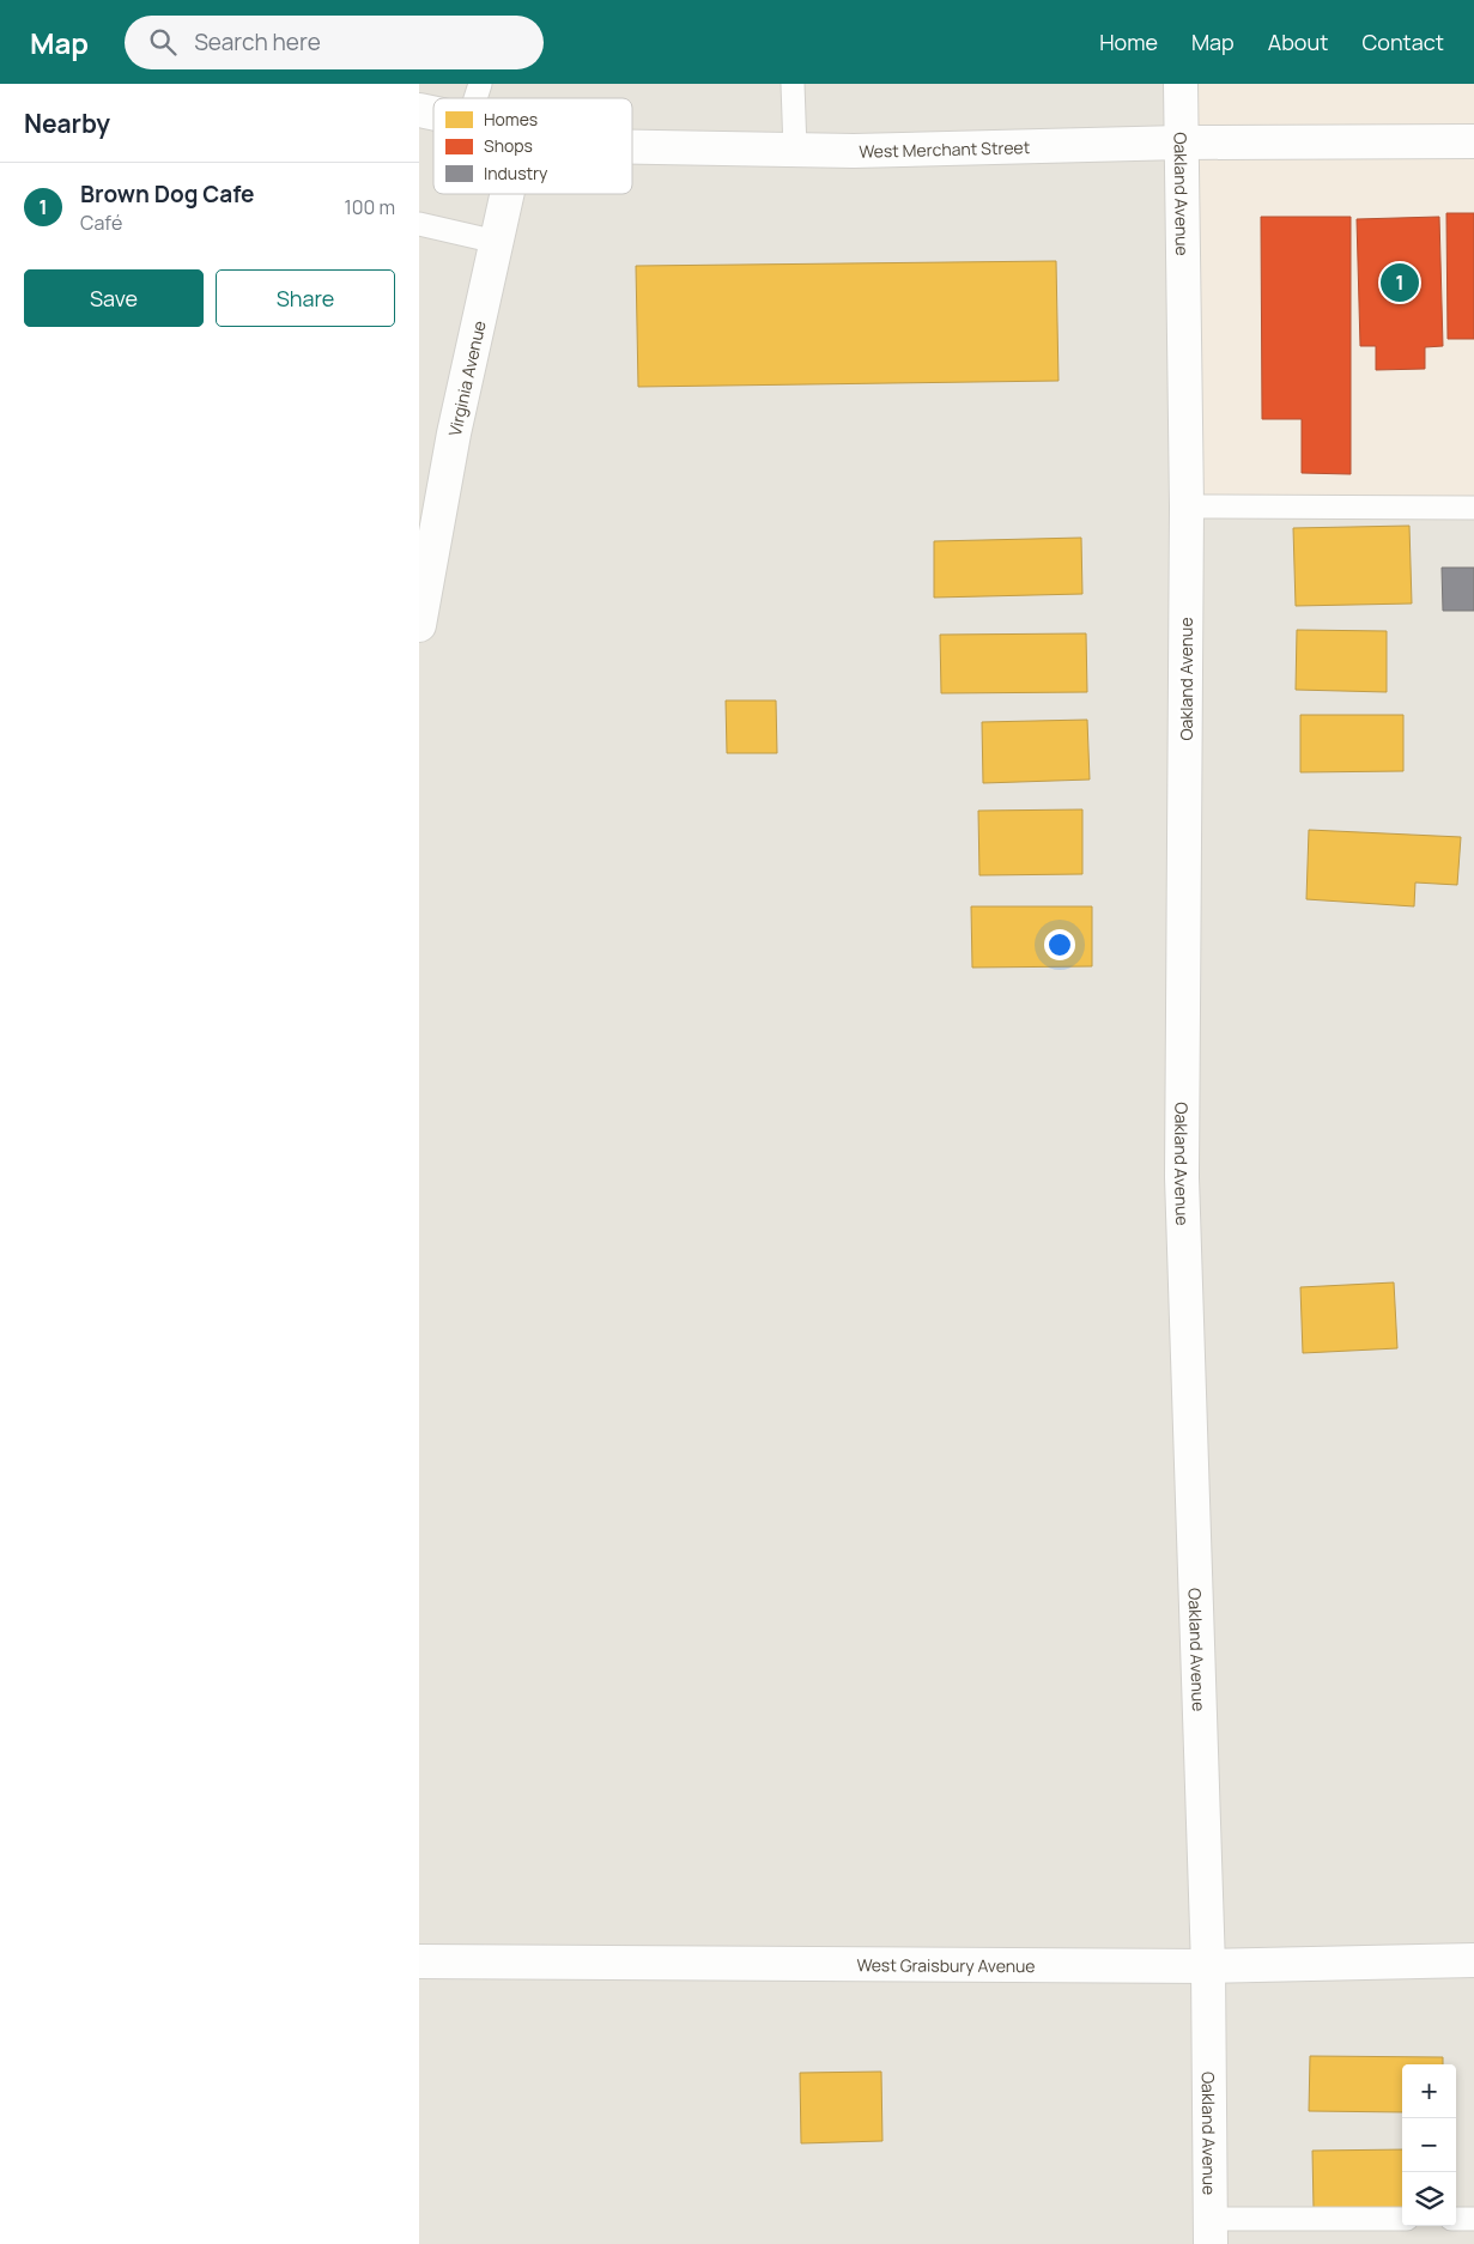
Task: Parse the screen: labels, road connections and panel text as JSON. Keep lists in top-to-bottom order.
{
  "streets": {
    "street": [
      "West Merchant Street",
      "Oakland Avenue",
      "Virginia Avenue",
      "West Graisbury Avenue"
    ]
  },
  "crossings": [
    ["West Merchant Street", "Oakland Avenue"],
    ["Oakland Avenue", "West Graisbury Avenue"]
  ],
  "legend": ["Homes", "Shops", "Industry"],
  "page": {
    "header": "Map",
    "search": "Search here",
    "nav": [
      "Home",
      "Map",
      "About",
      "Contact"
    ],
    "heading": "Nearby",
    "list": [
      {
        "mark": "1",
        "name": "Brown Dog Cafe",
        "note": "Café",
        "value": "100 m"
      }
    ],
    "buttons": ["Save", "Share"],
    "pins": "1",
    "map_buttons": ["+", "−"]
  }
}
